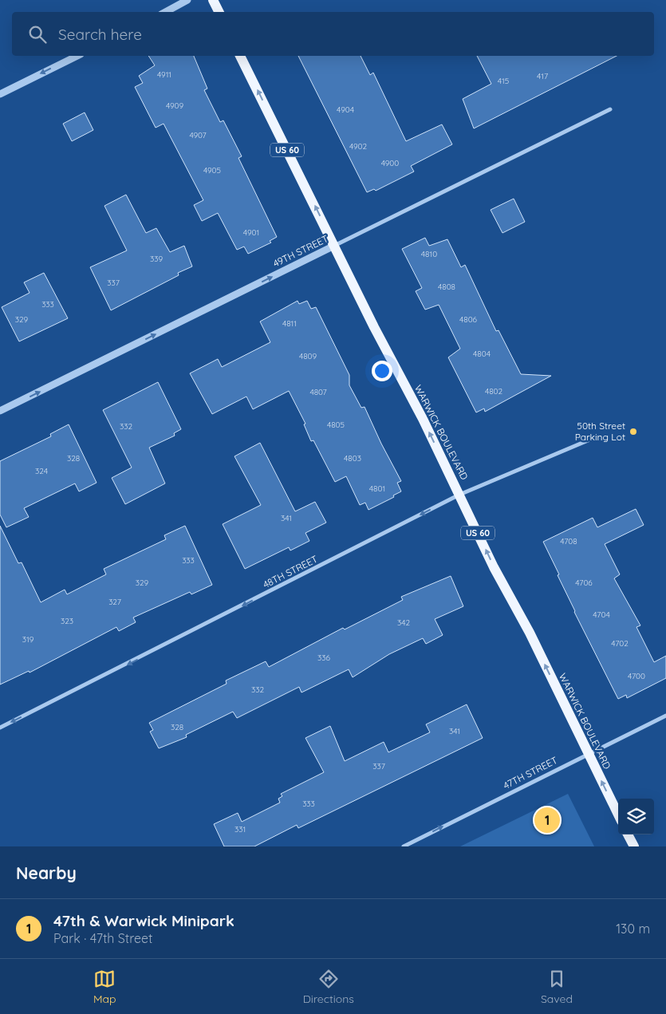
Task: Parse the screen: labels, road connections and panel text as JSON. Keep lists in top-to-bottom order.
{
  "streets": {
    "main road": ["US 60", "WARWICK BOULEVARD"],
    "street": ["49TH STREET", "48TH STREET", "47TH STREET"]
  },
  "crossings": [
    ["49TH STREET", "WARWICK BOULEVARD"],
    ["WARWICK BOULEVARD", "48TH STREET"],
    ["WARWICK BOULEVARD", "47TH STREET"]
  ],
  "one_way": [
    "49TH STREET",
    "WARWICK BOULEVARD",
    "48TH STREET",
    "47TH STREET"
  ],
  "places": ["50th Street Parking Lot"],
  "house_numbers": [
    "4911",
    "417",
    "415",
    "4909",
    "4904",
    "4907",
    "4902",
    "4900",
    "4905",
    "4901",
    "4810",
    "339",
    "337",
    "4808",
    "333",
    "329",
    "4806",
    "4811",
    "4804",
    "4809",
    "4802",
    "4807",
    "4805",
    "332",
    "328",
    "4803",
    "324",
    "4801",
    "341",
    "4708",
    "333",
    "329",
    "4706",
    "327",
    "4704",
    "323",
    "342",
    "319",
    "4702",
    "336",
    "4700",
    "332",
    "328",
    "341",
    "337",
    "333",
    "331"
  ],
  "page": {
    "search": "Search here",
    "pins": "1",
    "heading": "Nearby",
    "list": [
      {
        "mark": "1",
        "name": "47th & Warwick Minipark",
        "note": "Park · 47th Street",
        "value": "130 m"
      }
    ],
    "nav": ["Map", "Directions", "Saved"]
  }
}
